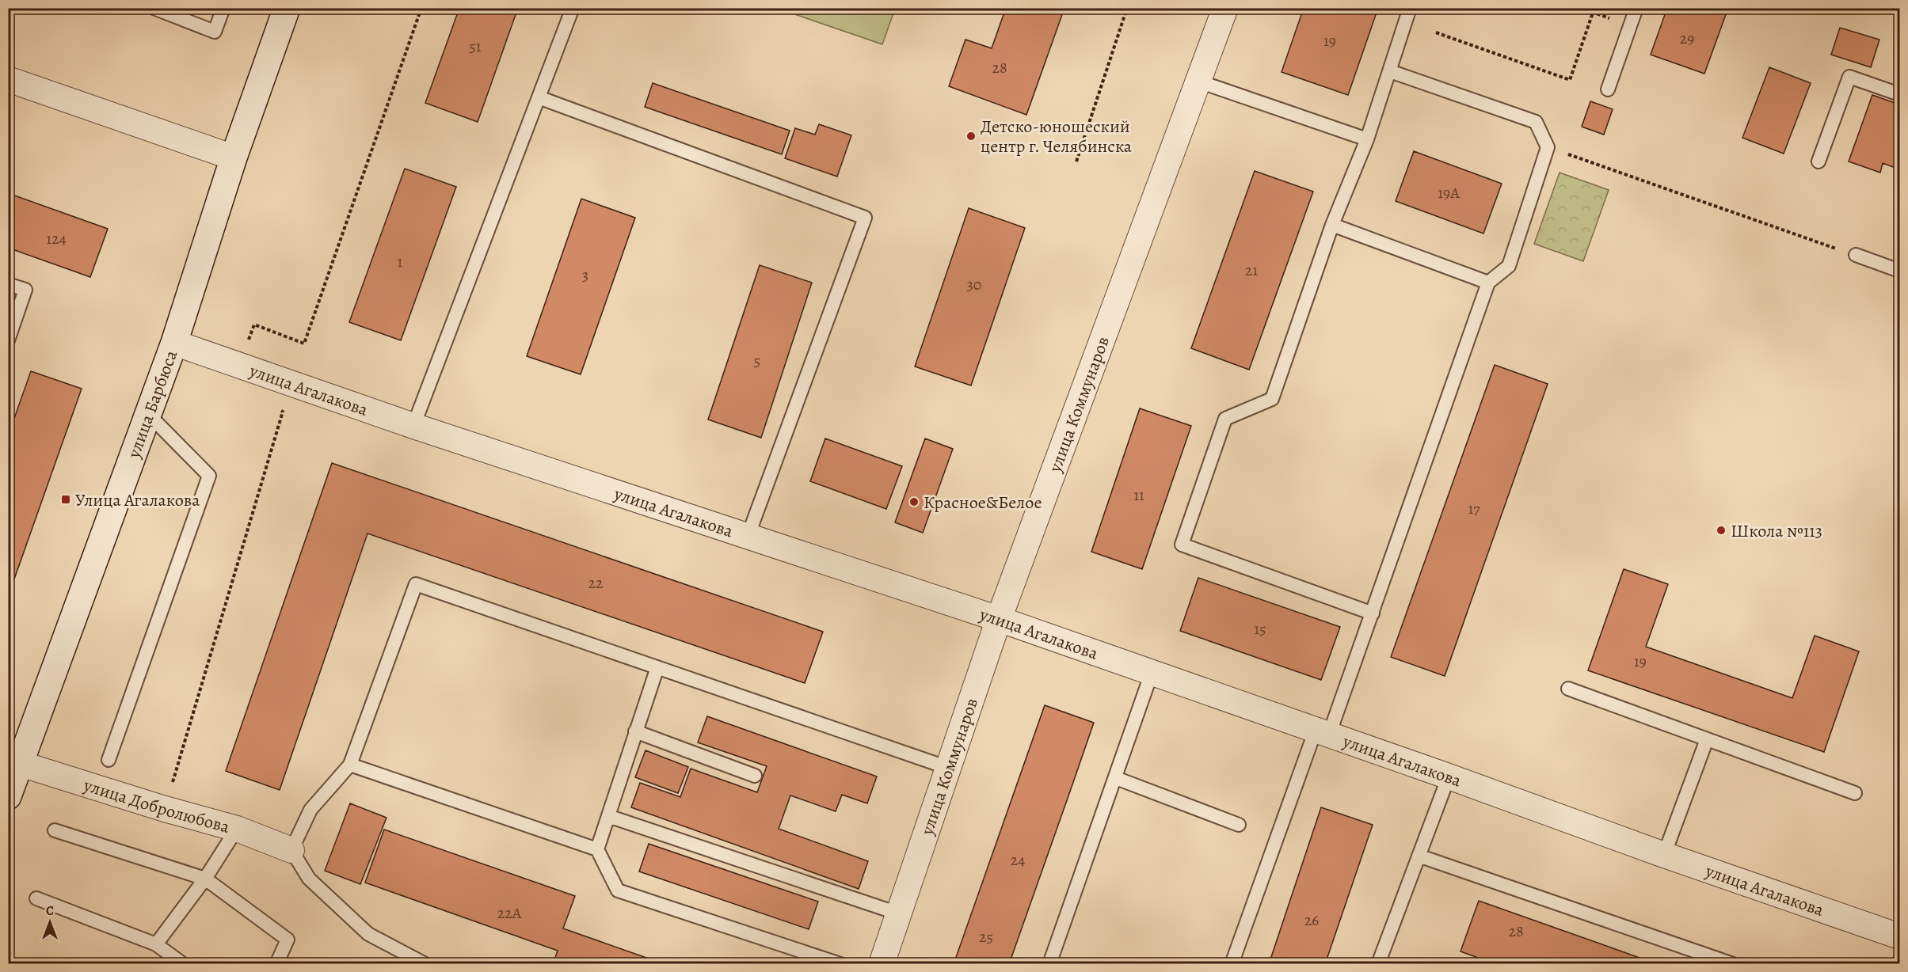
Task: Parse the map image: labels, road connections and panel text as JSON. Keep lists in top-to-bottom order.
{
  "streets": {
    "street": [
      "улица Агалакова",
      "улица Барбюса",
      "улица Коммунаров",
      "улица Добролюбова"
    ]
  },
  "crossings": [
    ["улица Агалакова", "улица Барбюса"],
    ["улица Агалакова", "улица Коммунаров"],
    ["улица Барбюса", "улица Добролюбова"]
  ],
  "places": {
    "other": ["Детско-юношеский центр г. Челябинска", "Красное&Белое", "Школа №113"],
    "transit": ["Улица Агалакова"]
  },
  "house_numbers": [
    "29",
    "19",
    "51",
    "28",
    "19А",
    "124",
    "1",
    "21",
    "3",
    "30",
    "5",
    "11",
    "17",
    "22",
    "15",
    "19",
    "24",
    "22А",
    "26",
    "28",
    "25"
  ],
  "north": "top"
}
